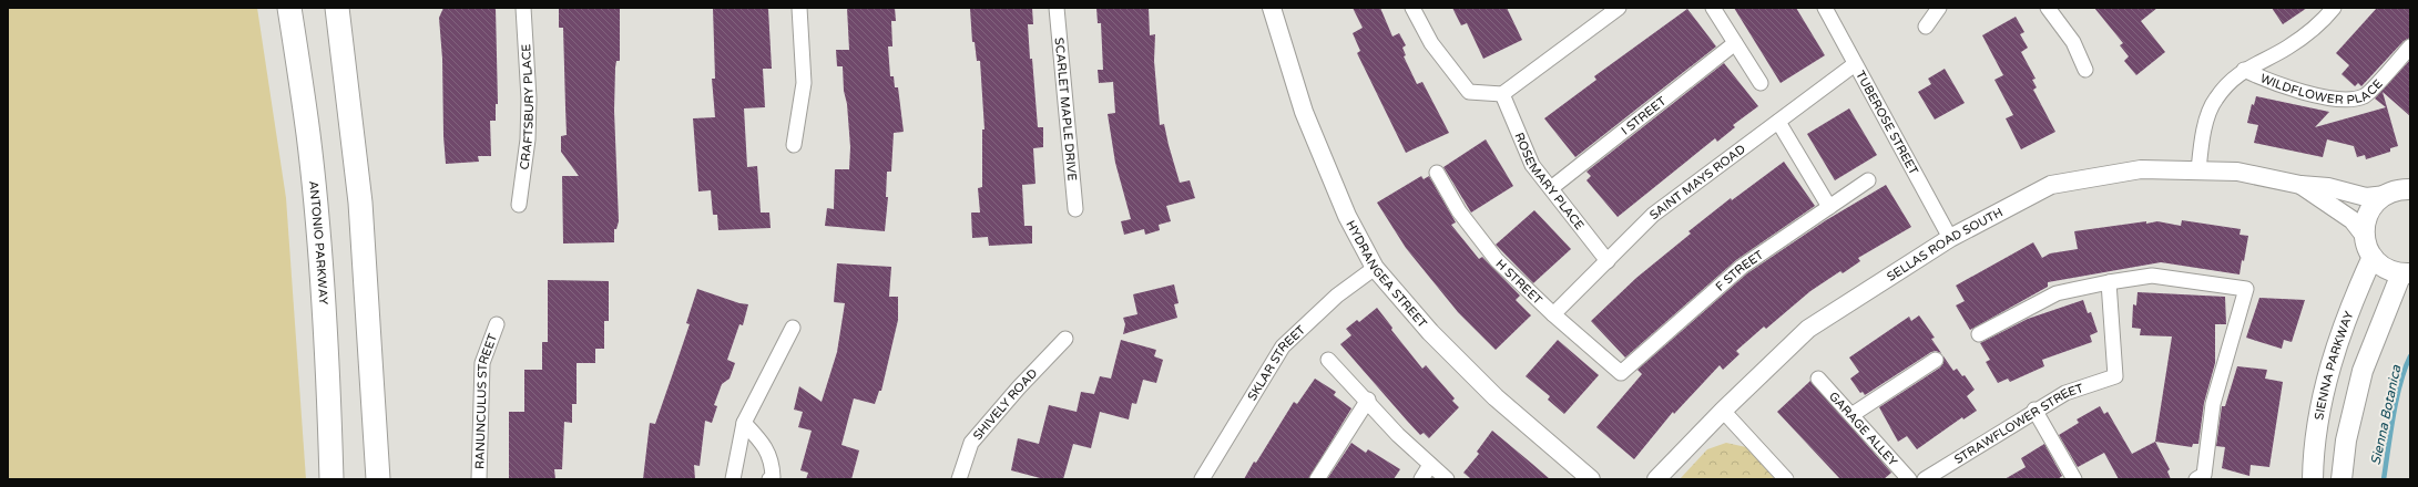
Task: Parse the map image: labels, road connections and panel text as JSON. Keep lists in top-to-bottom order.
{
  "streets": {
    "main road": ["ANTONIO PARKWAY", "SIENNA PARKWAY"],
    "street": [
      "WILDFLOWER PLACE",
      "CRAFTSBURY PLACE",
      "SCARLET MAPLE DRIVE",
      "I STREET",
      "TUBEROSE STREET",
      "ROSEMARY PLACE",
      "SAINT MAYS ROAD",
      "SELLAS ROAD SOUTH",
      "F STREET",
      "HYDRANGEA STREET",
      "H STREET",
      "SKLAR STREET",
      "RANUNCULUS STREET",
      "SHIVELY ROAD",
      "STRAWFLOWER STREET",
      "GARAGE ALLEY"
    ]
  },
  "crossings": [
    ["WILDFLOWER PLACE", "SELLAS ROAD SOUTH"],
    ["I STREET", "ROSEMARY PLACE"],
    ["TUBEROSE STREET", "SAINT MAYS ROAD"],
    ["TUBEROSE STREET", "SELLAS ROAD SOUTH"],
    ["ROSEMARY PLACE", "SAINT MAYS ROAD"],
    ["SAINT MAYS ROAD", "H STREET"],
    ["F STREET", "H STREET"],
    ["HYDRANGEA STREET", "SKLAR STREET"]
  ],
  "water": ["Sienna Botanica"]
}
